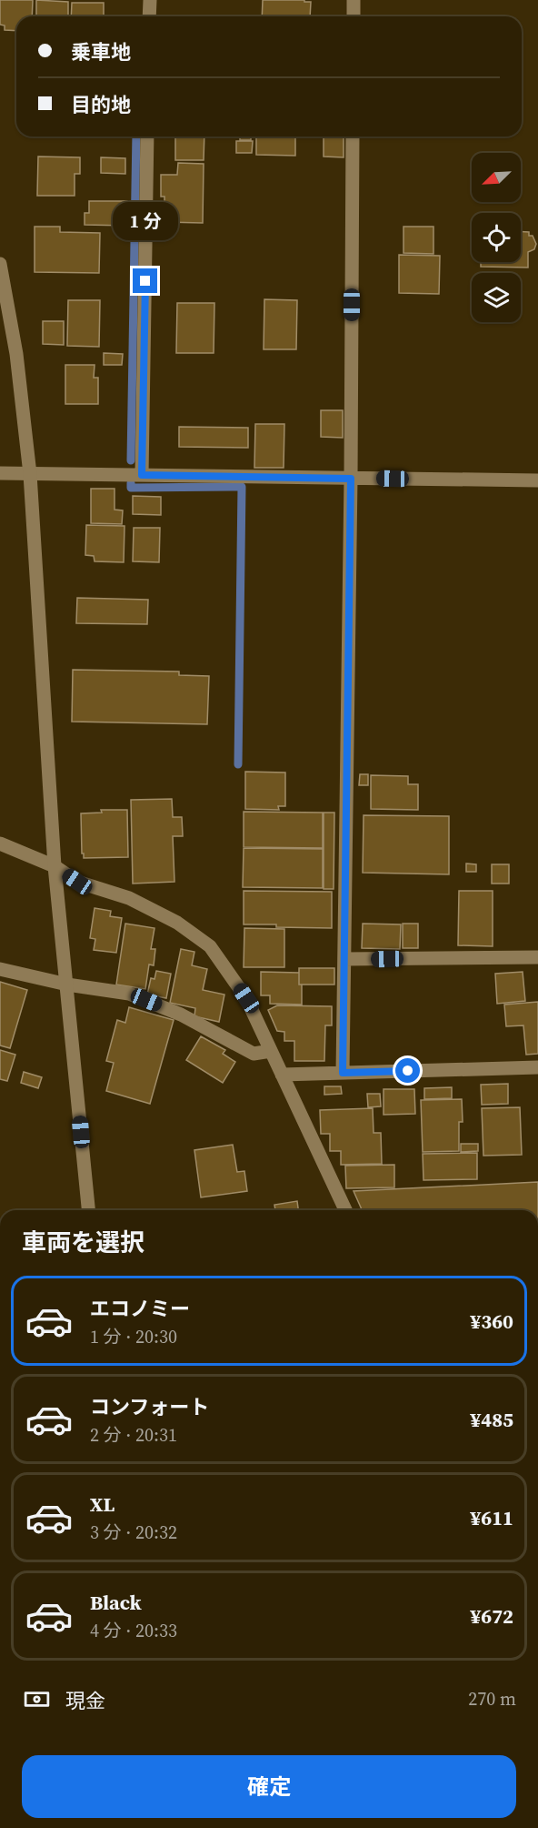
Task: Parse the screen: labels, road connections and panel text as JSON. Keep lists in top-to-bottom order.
{
  "north": "bottom left",
  "page": {
    "banner": ["乗車地", "目的地"],
    "bubble": "1 分",
    "heading": "車両を選択",
    "list": [
      {
        "name": "エコノミー",
        "note": "1 分 · 20:30",
        "value": "¥360"
      },
      {
        "name": "コンフォート",
        "note": "2 分 · 20:31",
        "value": "¥485"
      },
      {
        "name": "XL",
        "note": "3 分 · 20:32",
        "value": "¥611"
      },
      {
        "name": "Black",
        "note": "4 分 · 20:33",
        "value": "¥672"
      }
    ],
    "pay": ["現金", "270 m"],
    "buttons": "確定"
  }
}
